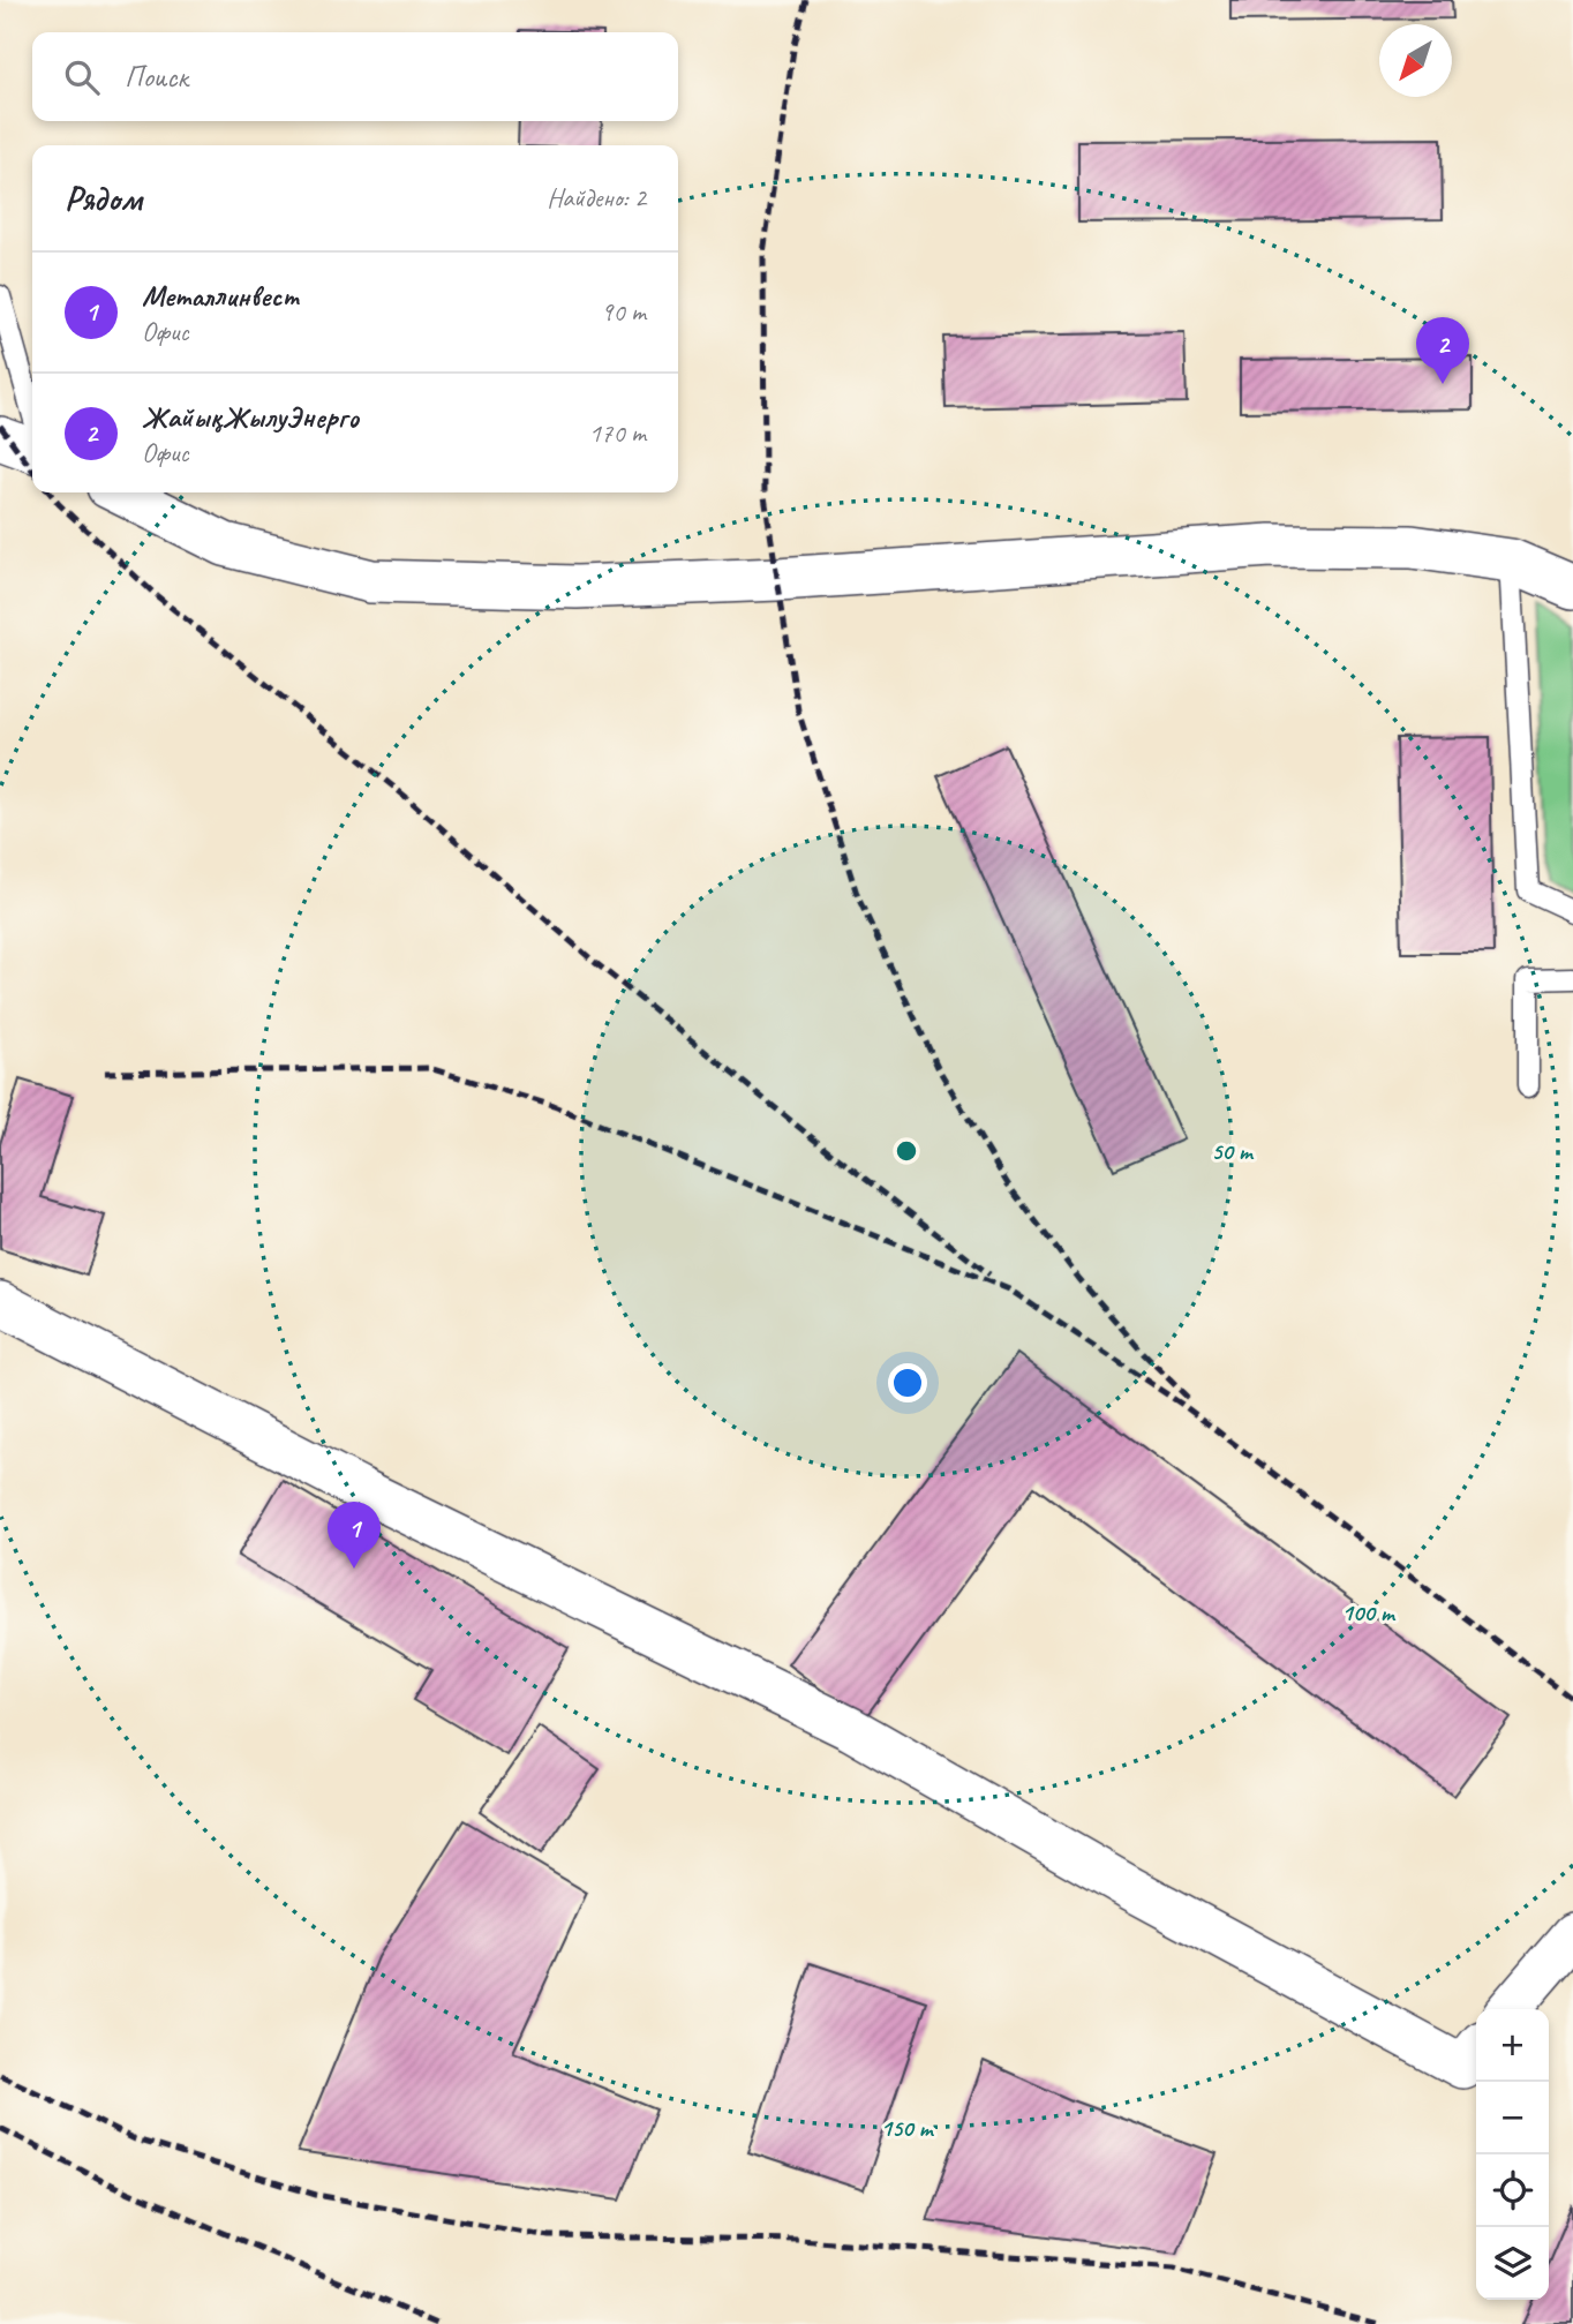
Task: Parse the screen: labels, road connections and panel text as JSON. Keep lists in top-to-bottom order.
{
  "north": "bottom left",
  "page": {
    "search": "Поиск",
    "heading": ["Рядом", "Найдено: 2"],
    "list": [
      {
        "mark": "1",
        "name": "Металлинвест",
        "note": "Офис",
        "value": "90 m"
      },
      {
        "mark": "2",
        "name": "ЖайықЖылуЭнерго",
        "note": "Офис",
        "value": "170 m"
      }
    ],
    "pins": ["2", "1"],
    "map_buttons": ["+", "−"]
  },
  "rings": ["50 m", "100 m", "150 m"]
}
